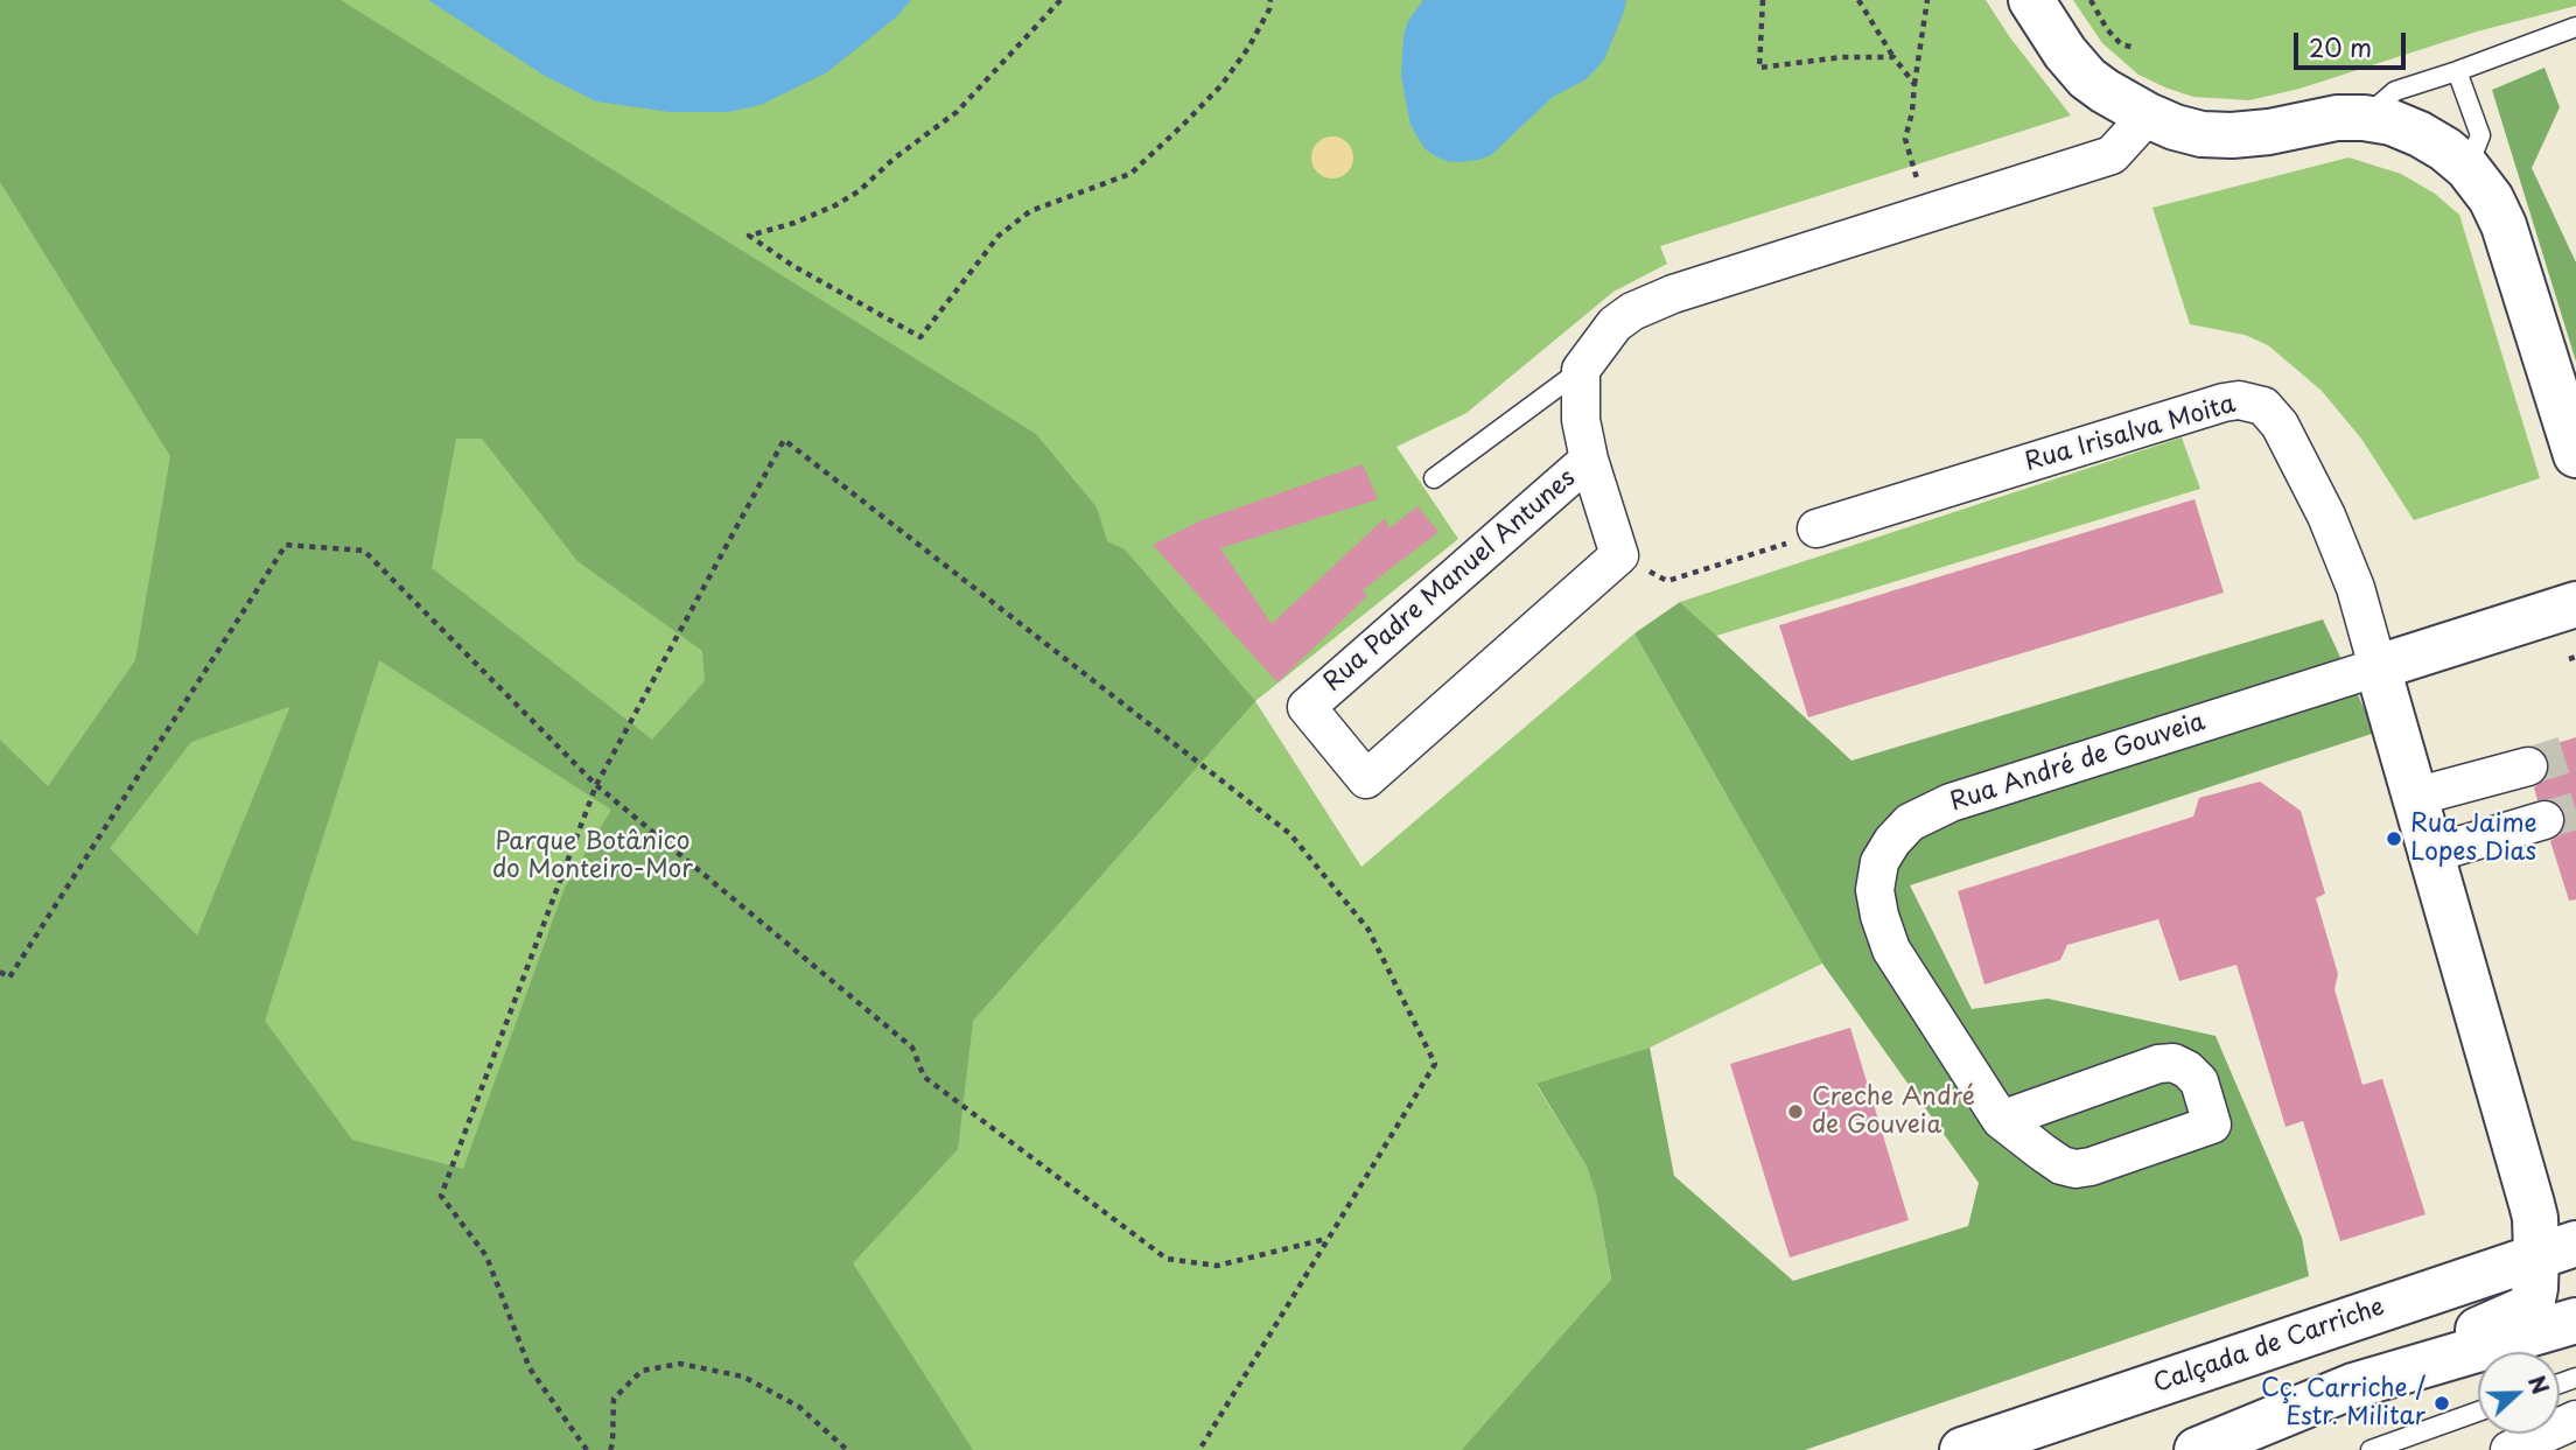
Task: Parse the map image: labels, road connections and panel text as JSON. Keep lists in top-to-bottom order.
{
  "streets": {
    "main road": ["Rua André de Gouveia", "Calçada de Carriche"],
    "street": ["Rua Irisalva Moita", "Rua Padre Manuel Antunes"]
  },
  "crossings": [
    ["Rua Irisalva Moita", "Rua André de Gouveia"]
  ],
  "parks": ["Parque Botânico do Monteiro-Mor"],
  "places": ["Rua Jaime Lopes Dias", "Creche André de Gouveia", "Cç. Carriche / Estr. Militar"],
  "scale_bar": "20 m",
  "north": "right"
}
